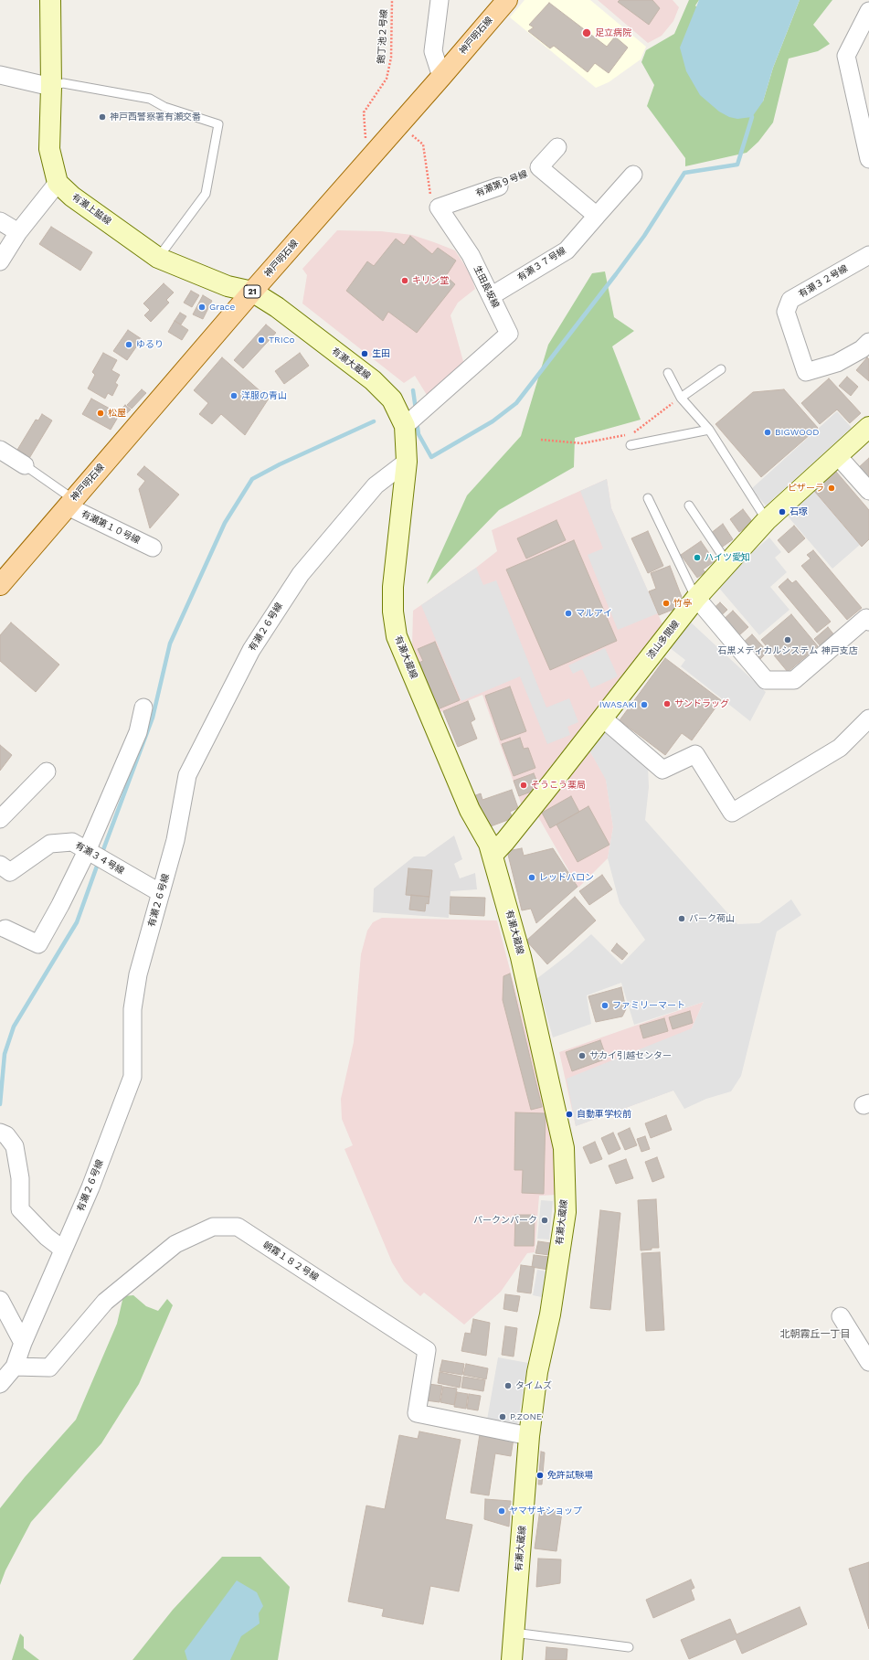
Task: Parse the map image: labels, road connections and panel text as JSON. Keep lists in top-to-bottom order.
{
  "streets": {
    "main road": [
      "神戸明石線",
      "有瀬上脇線",
      "21",
      "有瀬大蔵線",
      "漆山多聞線"
    ],
    "street": [
      "有瀬第９号線",
      "有瀬３７号線",
      "有瀬３２号線",
      "生田長坂線",
      "有瀬第１０号線",
      "有瀬２６号線",
      "有瀬３４号線",
      "朝霧１８２号線"
    ],
    "path": ["鉋丁池２号線"]
  },
  "crossings": [
    ["神戸明石線", "鉋丁池２号線"],
    ["神戸明石線", "有瀬上脇線"],
    ["神戸明石線", "有瀬大蔵線"],
    ["神戸明石線", "有瀬第１０号線"],
    ["有瀬第９号線", "生田長坂線"],
    ["有瀬上脇線", "有瀬大蔵線"],
    ["有瀬３７号線", "生田長坂線"],
    ["生田長坂線", "有瀬大蔵線"],
    ["有瀬大蔵線", "有瀬２６号線"],
    ["有瀬大蔵線", "漆山多聞線"],
    ["有瀬大蔵線", "朝霧１８２号線"],
    ["有瀬２６号線", "有瀬３４号線"],
    ["有瀬２６号線", "朝霧１８２号線"]
  ],
  "districts": ["北朝霧丘一丁目"],
  "places": [
    "足立病院",
    "神戸西警察署有瀬交番",
    "キリン堂",
    "Grace",
    "TRICo",
    "ゆるり",
    "生田",
    "洋服の青山",
    "松屋",
    "BIGWOOD",
    "ピザーラ",
    "石塚",
    "ハイツ愛知",
    "竹亭",
    "マルアイ",
    "石黒メディカルシステム 神戸支店",
    "サンドラッグ",
    "IWASAKI",
    "そうこう薬局",
    "レッドバロン",
    "パーク荷山",
    "ファミリーマート",
    "サカイ引越センター",
    "自動車学校前",
    "パークンパーク",
    "タイムズ",
    "P.ZONE",
    "免許試験場",
    "ヤマザキショップ"
  ]
}
